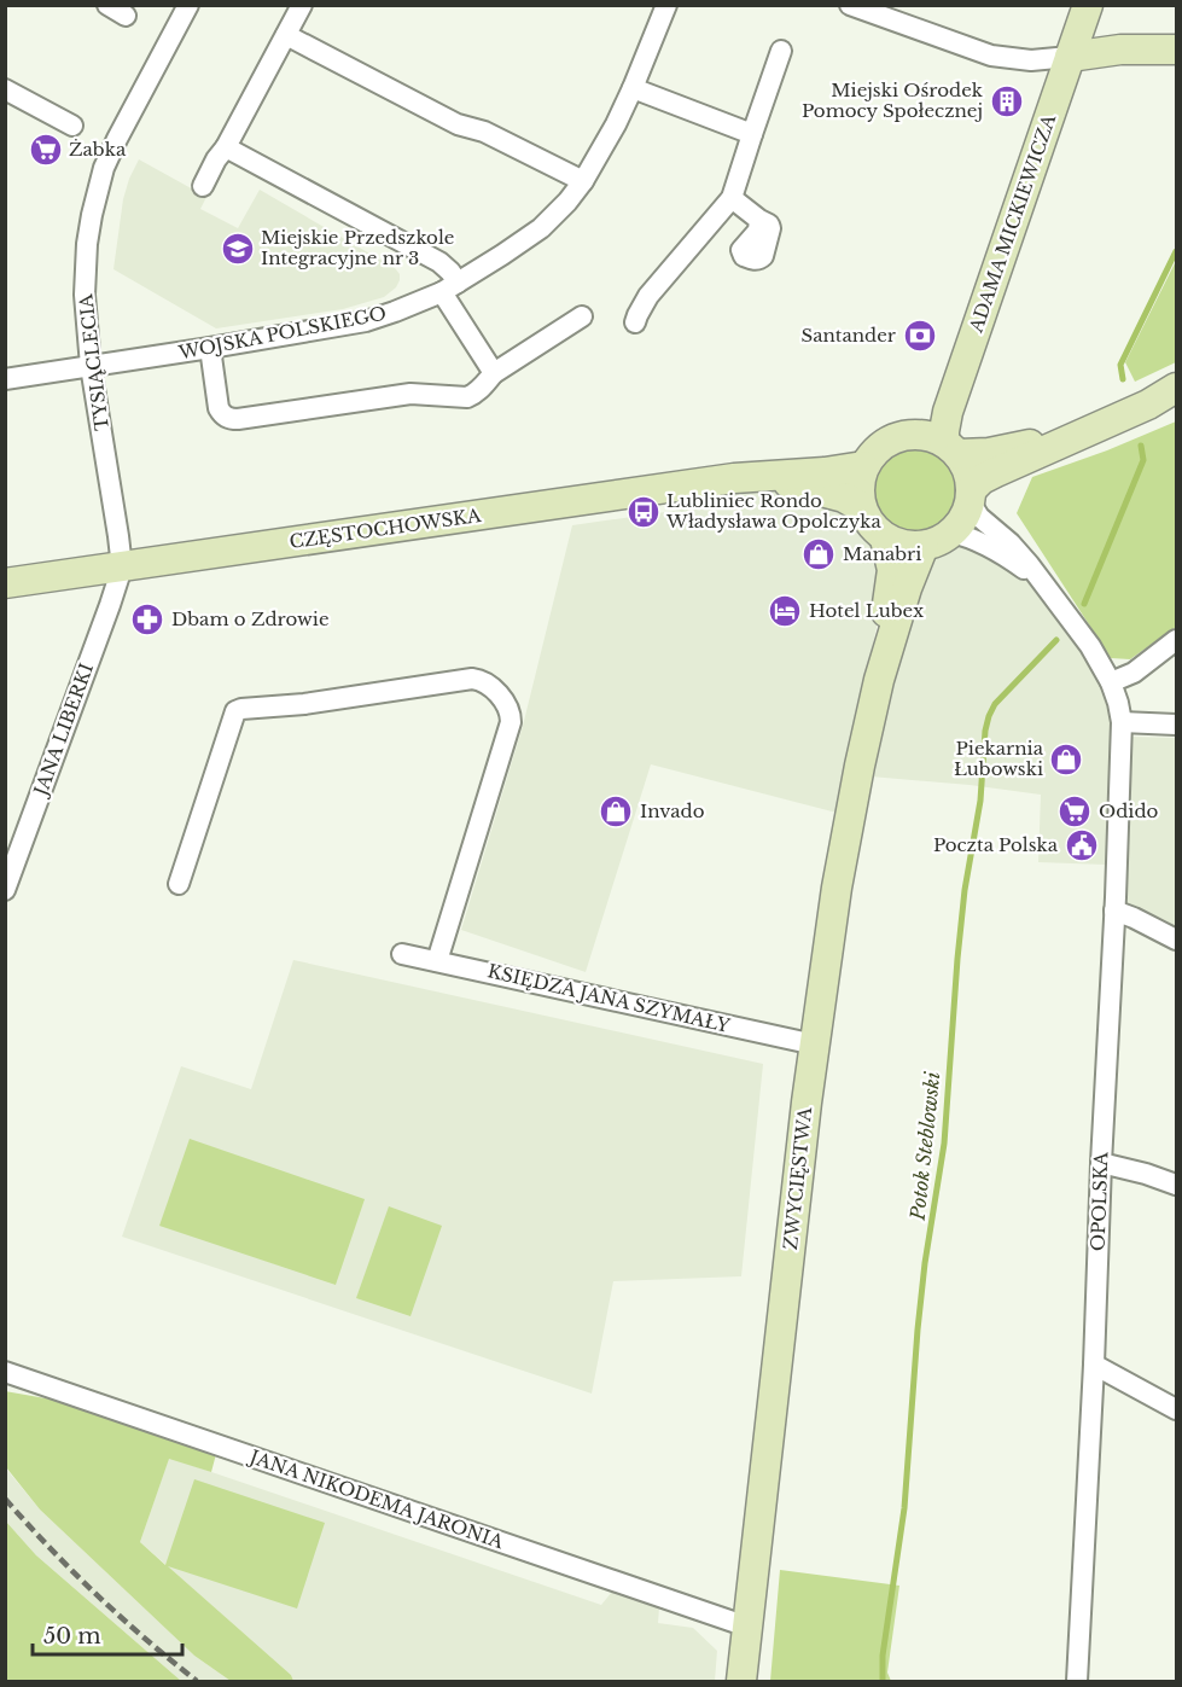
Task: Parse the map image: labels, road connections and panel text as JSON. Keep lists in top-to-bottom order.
{
  "streets": {
    "street": [
      "ADAMA MICKIEWICZA",
      "WOJSKA POLSKIEGO",
      "TYSIĄCLECIA",
      "CZĘSTOCHOWSKA",
      "JANA LIBERKI",
      "KSIĘDZA JANA SZYMAŁY",
      "ZWYCIĘSTWA",
      "OPOLSKA",
      "JANA NIKODEMA JARONIA"
    ]
  },
  "crossings": [
    ["ADAMA MICKIEWICZA", "CZĘSTOCHOWSKA"],
    ["ADAMA MICKIEWICZA", "ZWYCIĘSTWA"],
    ["ADAMA MICKIEWICZA", "OPOLSKA"],
    ["WOJSKA POLSKIEGO", "TYSIĄCLECIA"],
    ["TYSIĄCLECIA", "CZĘSTOCHOWSKA"],
    ["TYSIĄCLECIA", "JANA LIBERKI"],
    ["CZĘSTOCHOWSKA", "JANA LIBERKI"],
    ["CZĘSTOCHOWSKA", "ZWYCIĘSTWA"],
    ["CZĘSTOCHOWSKA", "OPOLSKA"],
    ["KSIĘDZA JANA SZYMAŁY", "ZWYCIĘSTWA"],
    ["ZWYCIĘSTWA", "OPOLSKA"],
    ["ZWYCIĘSTWA", "JANA NIKODEMA JARONIA"]
  ],
  "water": ["Potok Steblowski"],
  "places": {
    "building": ["Miejski Ośrodek Pomocy Społecznej"],
    "supermarket": ["Żabka", "Odido"],
    "school or university": ["Miejskie Przedszkole Integracyjne nr 3"],
    "bank": ["Santander"],
    "bus stop": ["Lubliniec Rondo Władysława Opolczyka"],
    "shop": ["Manabri", "Piekarnia Łubowski", "Invado"],
    "hotel": ["Hotel Lubex"],
    "pharmacy": ["Dbam o Zdrowie"],
    "public building": ["Poczta Polska"]
  },
  "scale_bar": "50 m"
}
